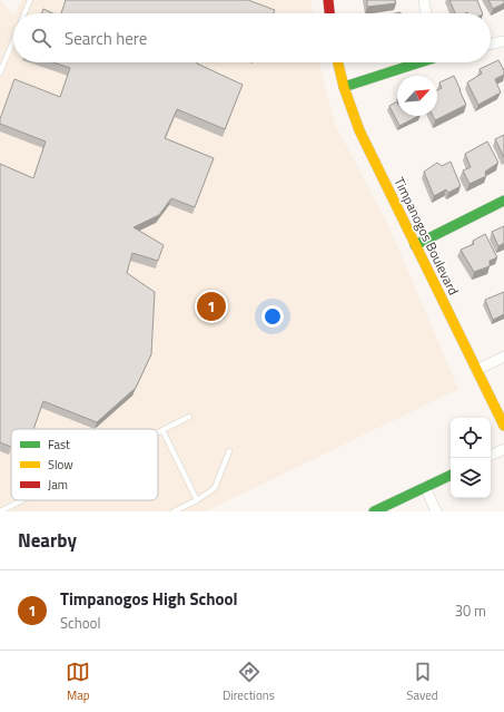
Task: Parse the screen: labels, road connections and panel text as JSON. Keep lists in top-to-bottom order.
{
  "streets": {
    "street": ["Timpanogos Boulevard"]
  },
  "legend": ["Fast", "Slow", "Jam"],
  "north": "top right",
  "page": {
    "search": "Search here",
    "pins": "1",
    "heading": "Nearby",
    "list": [
      {
        "mark": "1",
        "name": "Timpanogos High School",
        "note": "School",
        "value": "30 m"
      }
    ],
    "nav": ["Map", "Directions", "Saved"]
  }
}
